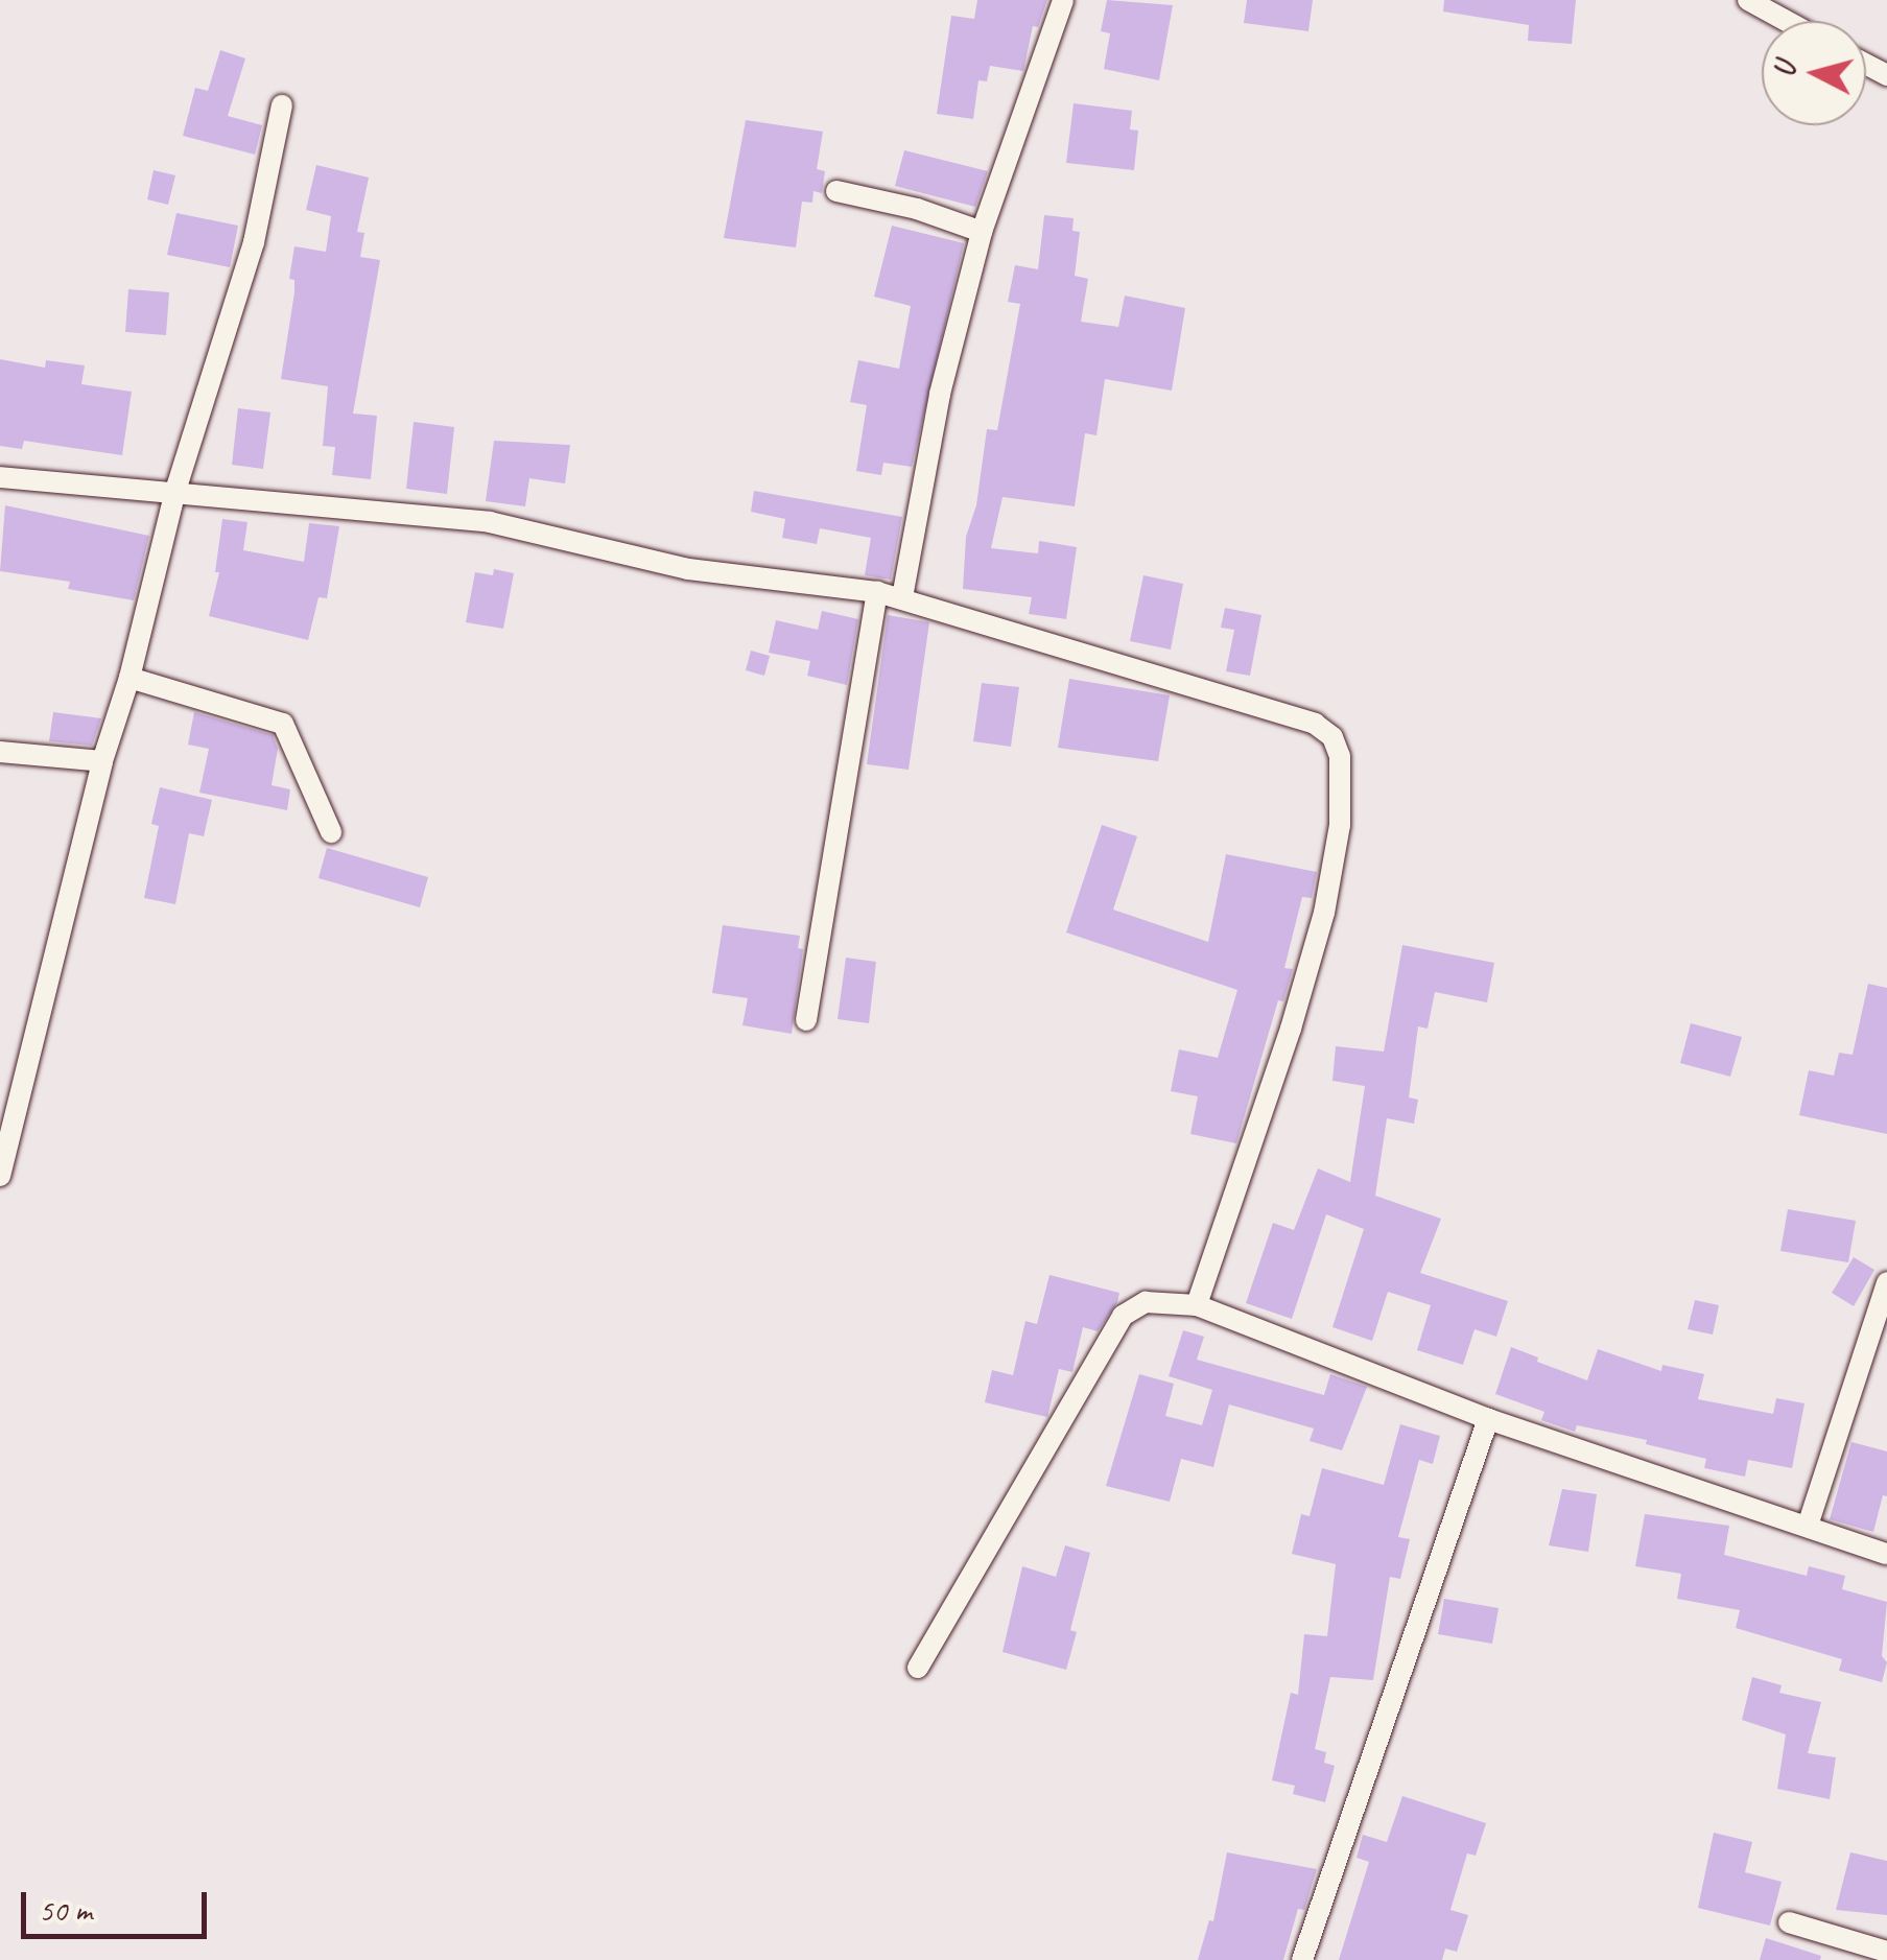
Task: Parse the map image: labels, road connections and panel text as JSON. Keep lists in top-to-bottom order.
{
  "scale_bar": "50 m",
  "north": "left"
}
